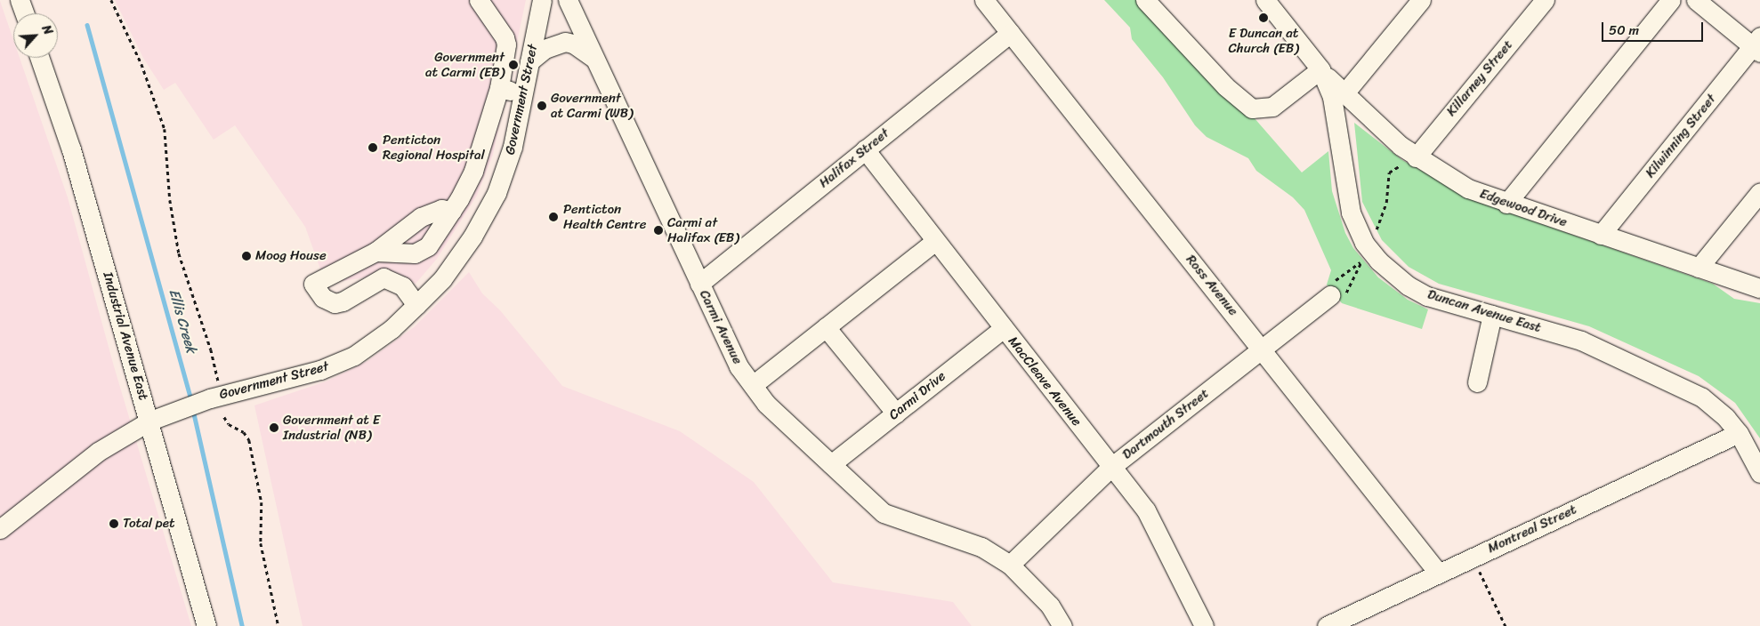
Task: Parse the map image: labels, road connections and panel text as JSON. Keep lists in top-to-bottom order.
{
  "streets": {
    "street": [
      "Killarney Street",
      "Government Street",
      "Kilwinning Street",
      "Halifax Street",
      "Edgewood Drive",
      "Ross Avenue",
      "Duncan Avenue East",
      "Carmi Avenue",
      "Industrial Avenue East",
      "MacCleave Avenue",
      "Carmi Drive",
      "Dartmouth Street",
      "Montreal Street"
    ]
  },
  "crossings": [
    ["Killarney Street", "Edgewood Drive"],
    ["Government Street", "Industrial Avenue East"],
    ["Kilwinning Street", "Edgewood Drive"],
    ["Halifax Street", "Ross Avenue"],
    ["Halifax Street", "Carmi Avenue"],
    ["Halifax Street", "MacCleave Avenue"],
    ["Edgewood Drive", "Duncan Avenue East"],
    ["Ross Avenue", "Dartmouth Street"],
    ["Ross Avenue", "Montreal Street"],
    ["Duncan Avenue East", "Montreal Street"],
    ["Carmi Avenue", "Carmi Drive"],
    ["Carmi Avenue", "Dartmouth Street"],
    ["MacCleave Avenue", "Carmi Drive"],
    ["MacCleave Avenue", "Dartmouth Street"]
  ],
  "water": ["Ellis Creek"],
  "places": [
    "E Duncan at Church (EB)",
    "Government at Carmi (EB)",
    "Government at Carmi (WB)",
    "Penticton Regional Hospital",
    "Penticton Health Centre",
    "Carmi at Halifax (EB)",
    "Moog House",
    "Government at E Industrial (NB)",
    "Total pet"
  ],
  "scale_bar": "50 m",
  "north": "top right"
}
